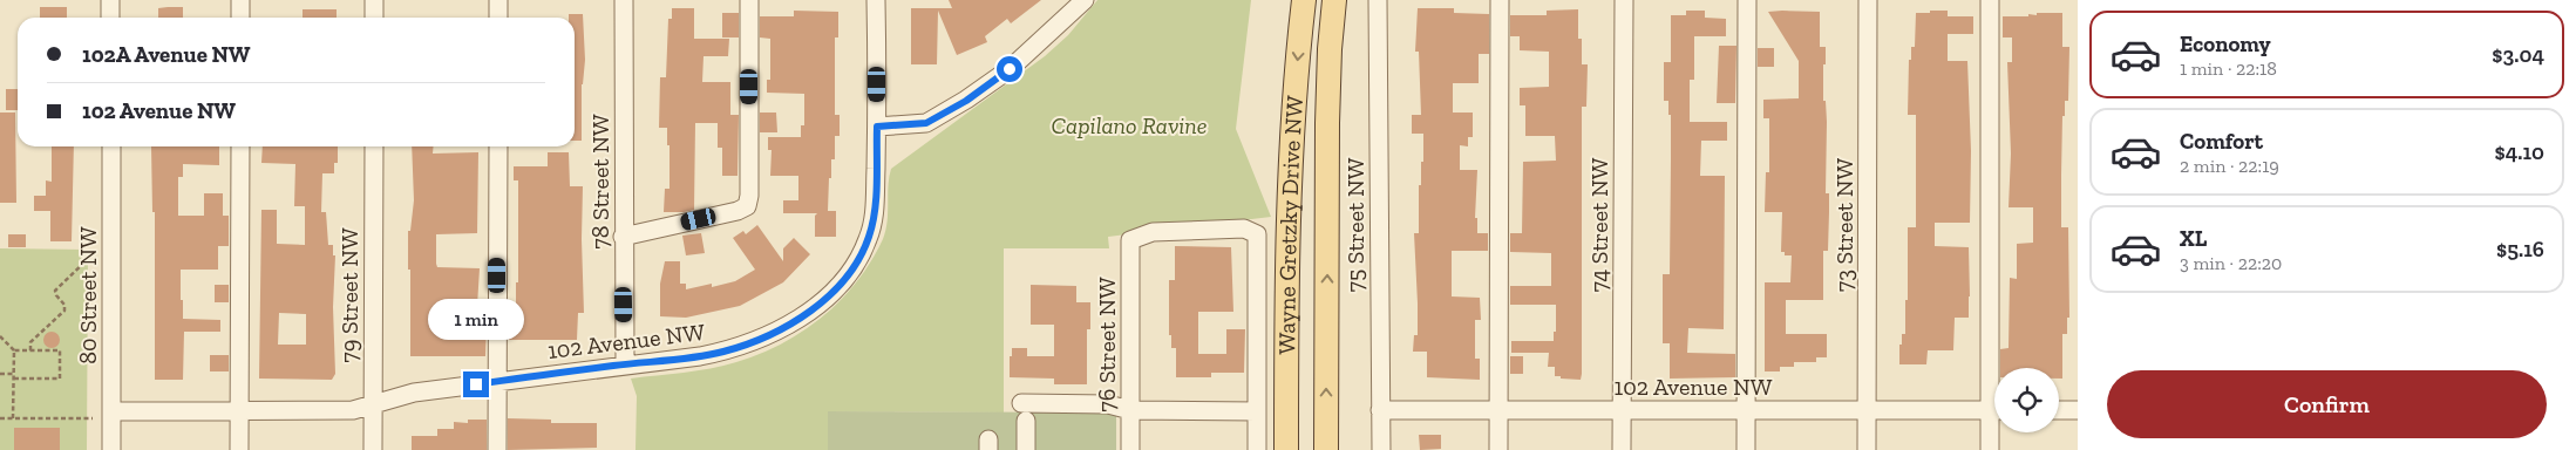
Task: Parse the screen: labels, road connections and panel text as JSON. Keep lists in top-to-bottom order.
{
  "streets": {
    "main road": ["Wayne Gretzky Drive NW"],
    "street": [
      "78 Street NW",
      "75 Street NW",
      "74 Street NW",
      "73 Street NW",
      "80 Street NW",
      "79 Street NW",
      "102 Avenue NW",
      "76 Street NW"
    ]
  },
  "crossings": [
    ["78 Street NW", "102 Avenue NW"],
    ["75 Street NW", "102 Avenue NW"],
    ["74 Street NW", "102 Avenue NW"],
    ["73 Street NW", "102 Avenue NW"],
    ["80 Street NW", "102 Avenue NW"],
    ["79 Street NW", "102 Avenue NW"]
  ],
  "parks": ["Capilano Ravine"],
  "page": {
    "list": [
      {
        "name": "Economy",
        "note": "1 min · 22:18",
        "value": "$3.04"
      },
      {
        "name": "Comfort",
        "note": "2 min · 22:19",
        "value": "$4.10"
      },
      {
        "name": "XL",
        "note": "3 min · 22:20",
        "value": "$5.16"
      }
    ],
    "banner": ["102A Avenue NW", "102 Avenue NW"],
    "bubble": "1 min",
    "buttons": "Confirm"
  }
}
